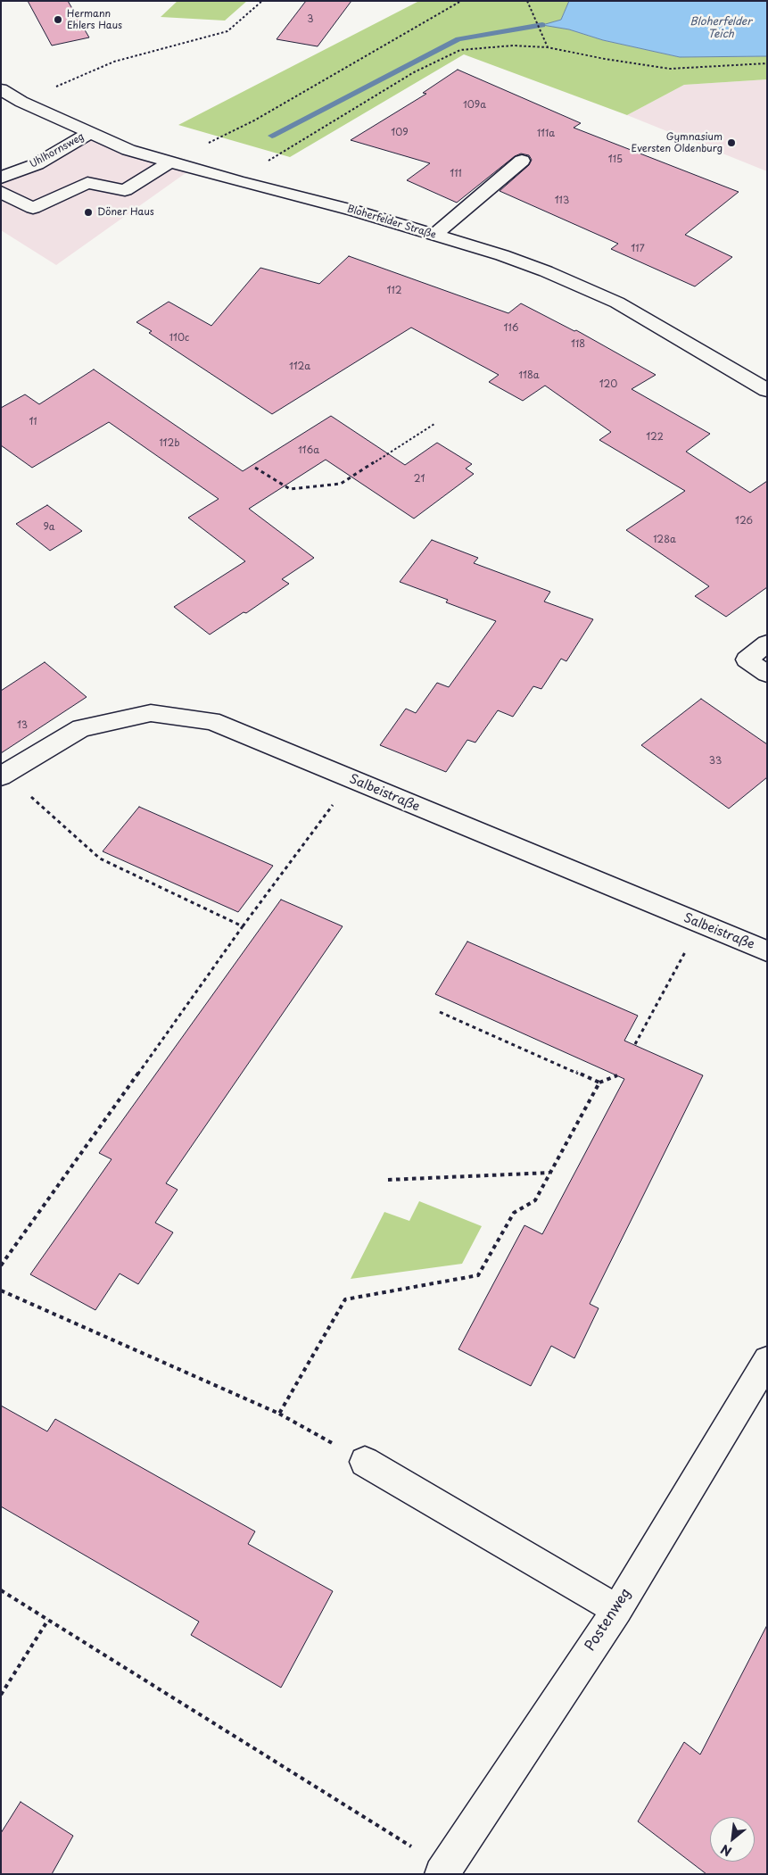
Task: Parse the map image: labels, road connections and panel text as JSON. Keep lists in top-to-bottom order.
{
  "streets": {
    "street": [
      "Uhlhornsweg",
      "Bloherfelder Straße",
      "Salbeistraße",
      "Postenweg"
    ]
  },
  "crossings": [
    ["Uhlhornsweg", "Bloherfelder Straße"]
  ],
  "water": ["Bloherfelder Teich"],
  "places": ["Hermann Ehlers Haus", "Gymnasium Eversten Oldenburg", "Döner Haus"],
  "house_numbers": [
    "3",
    "109a",
    "109",
    "111a",
    "115",
    "111",
    "113",
    "117",
    "112",
    "116",
    "110c",
    "118",
    "112a",
    "118a",
    "120",
    "11",
    "122",
    "112b",
    "116a",
    "21",
    "126",
    "9a",
    "128a",
    "13",
    "33"
  ],
  "north": "bottom left"
}
